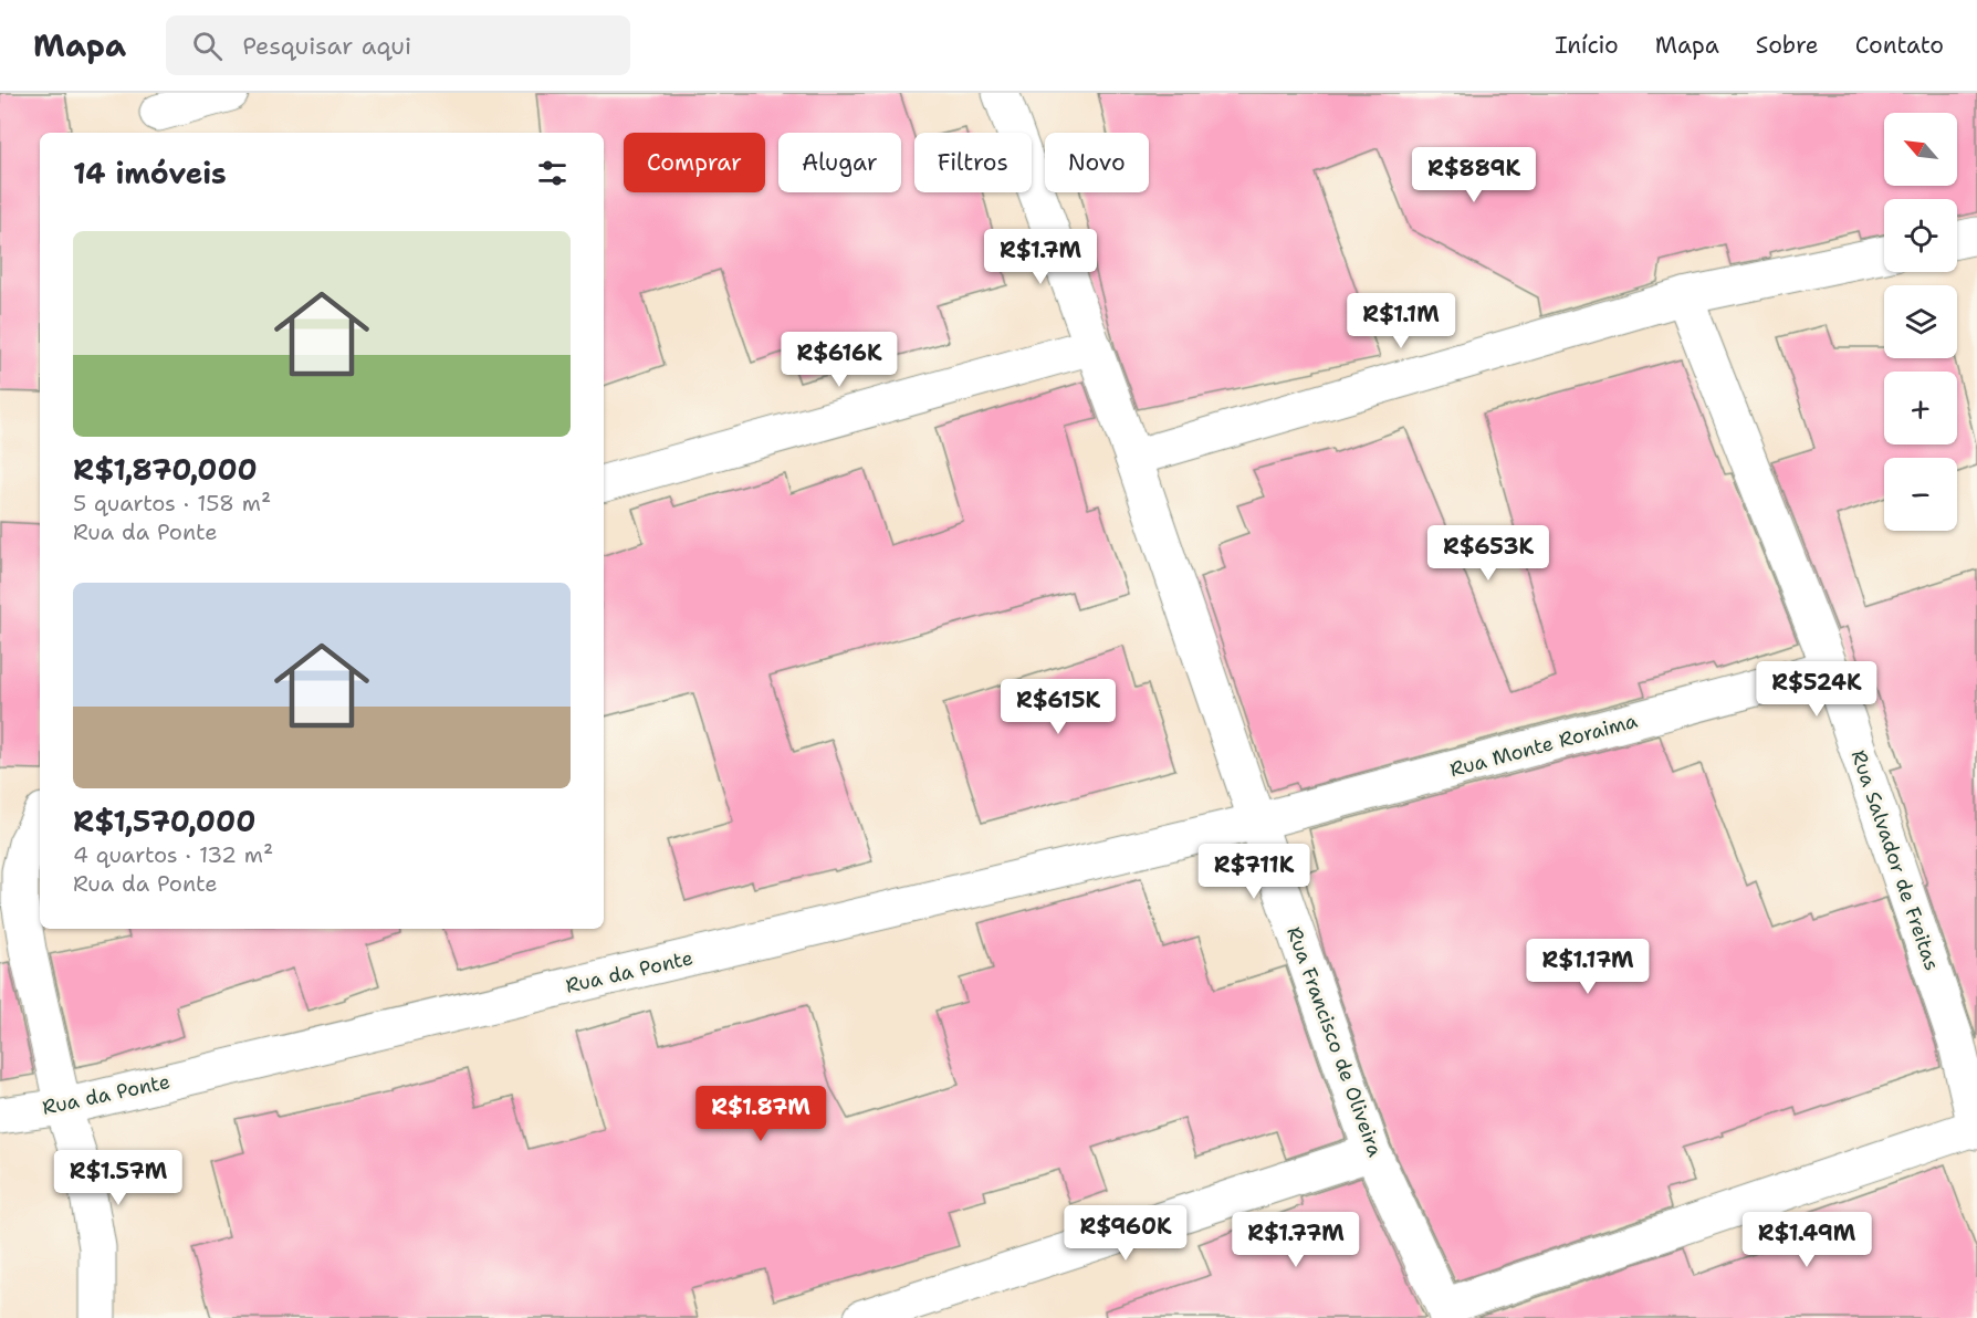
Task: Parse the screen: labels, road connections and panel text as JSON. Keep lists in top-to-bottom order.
{
  "streets": {
    "street": [
      "Rua Monte Roraima",
      "Rua Salvador de Freitas",
      "Rua da Ponte",
      "Rua Francisco de Oliveira"
    ]
  },
  "crossings": [
    ["Rua Monte Roraima", "Rua Salvador de Freitas"],
    ["Rua Monte Roraima", "Rua da Ponte"],
    ["Rua Monte Roraima", "Rua Francisco de Oliveira"],
    ["Rua da Ponte", "Rua Francisco de Oliveira"]
  ],
  "north": "top left",
  "page": {
    "header": "Mapa",
    "search": "Pesquisar aqui",
    "nav": [
      "Início",
      "Mapa",
      "Sobre",
      "Contato"
    ],
    "map_buttons": ["+", "−"],
    "chip": [
      "Comprar",
      "Alugar",
      "Filtros",
      "Novo"
    ],
    "heading": "14 imóveis",
    "price": [
      "R$889K",
      "R$1.7M",
      "R$1.1M",
      "R$616K",
      "R$653K",
      "R$524K",
      "R$615K",
      "R$711K",
      "R$1.17M",
      "R$1.87M",
      "R$1.57M",
      "R$960K",
      "R$1.77M",
      "R$1.49M"
    ],
    "list": [
      {
        "name": "R$1,870,000",
        "note": "5 quartos · 158 m² · Rua da Ponte"
      },
      {
        "name": "R$1,570,000",
        "note": "4 quartos · 132 m² · Rua da Ponte"
      }
    ]
  }
}
